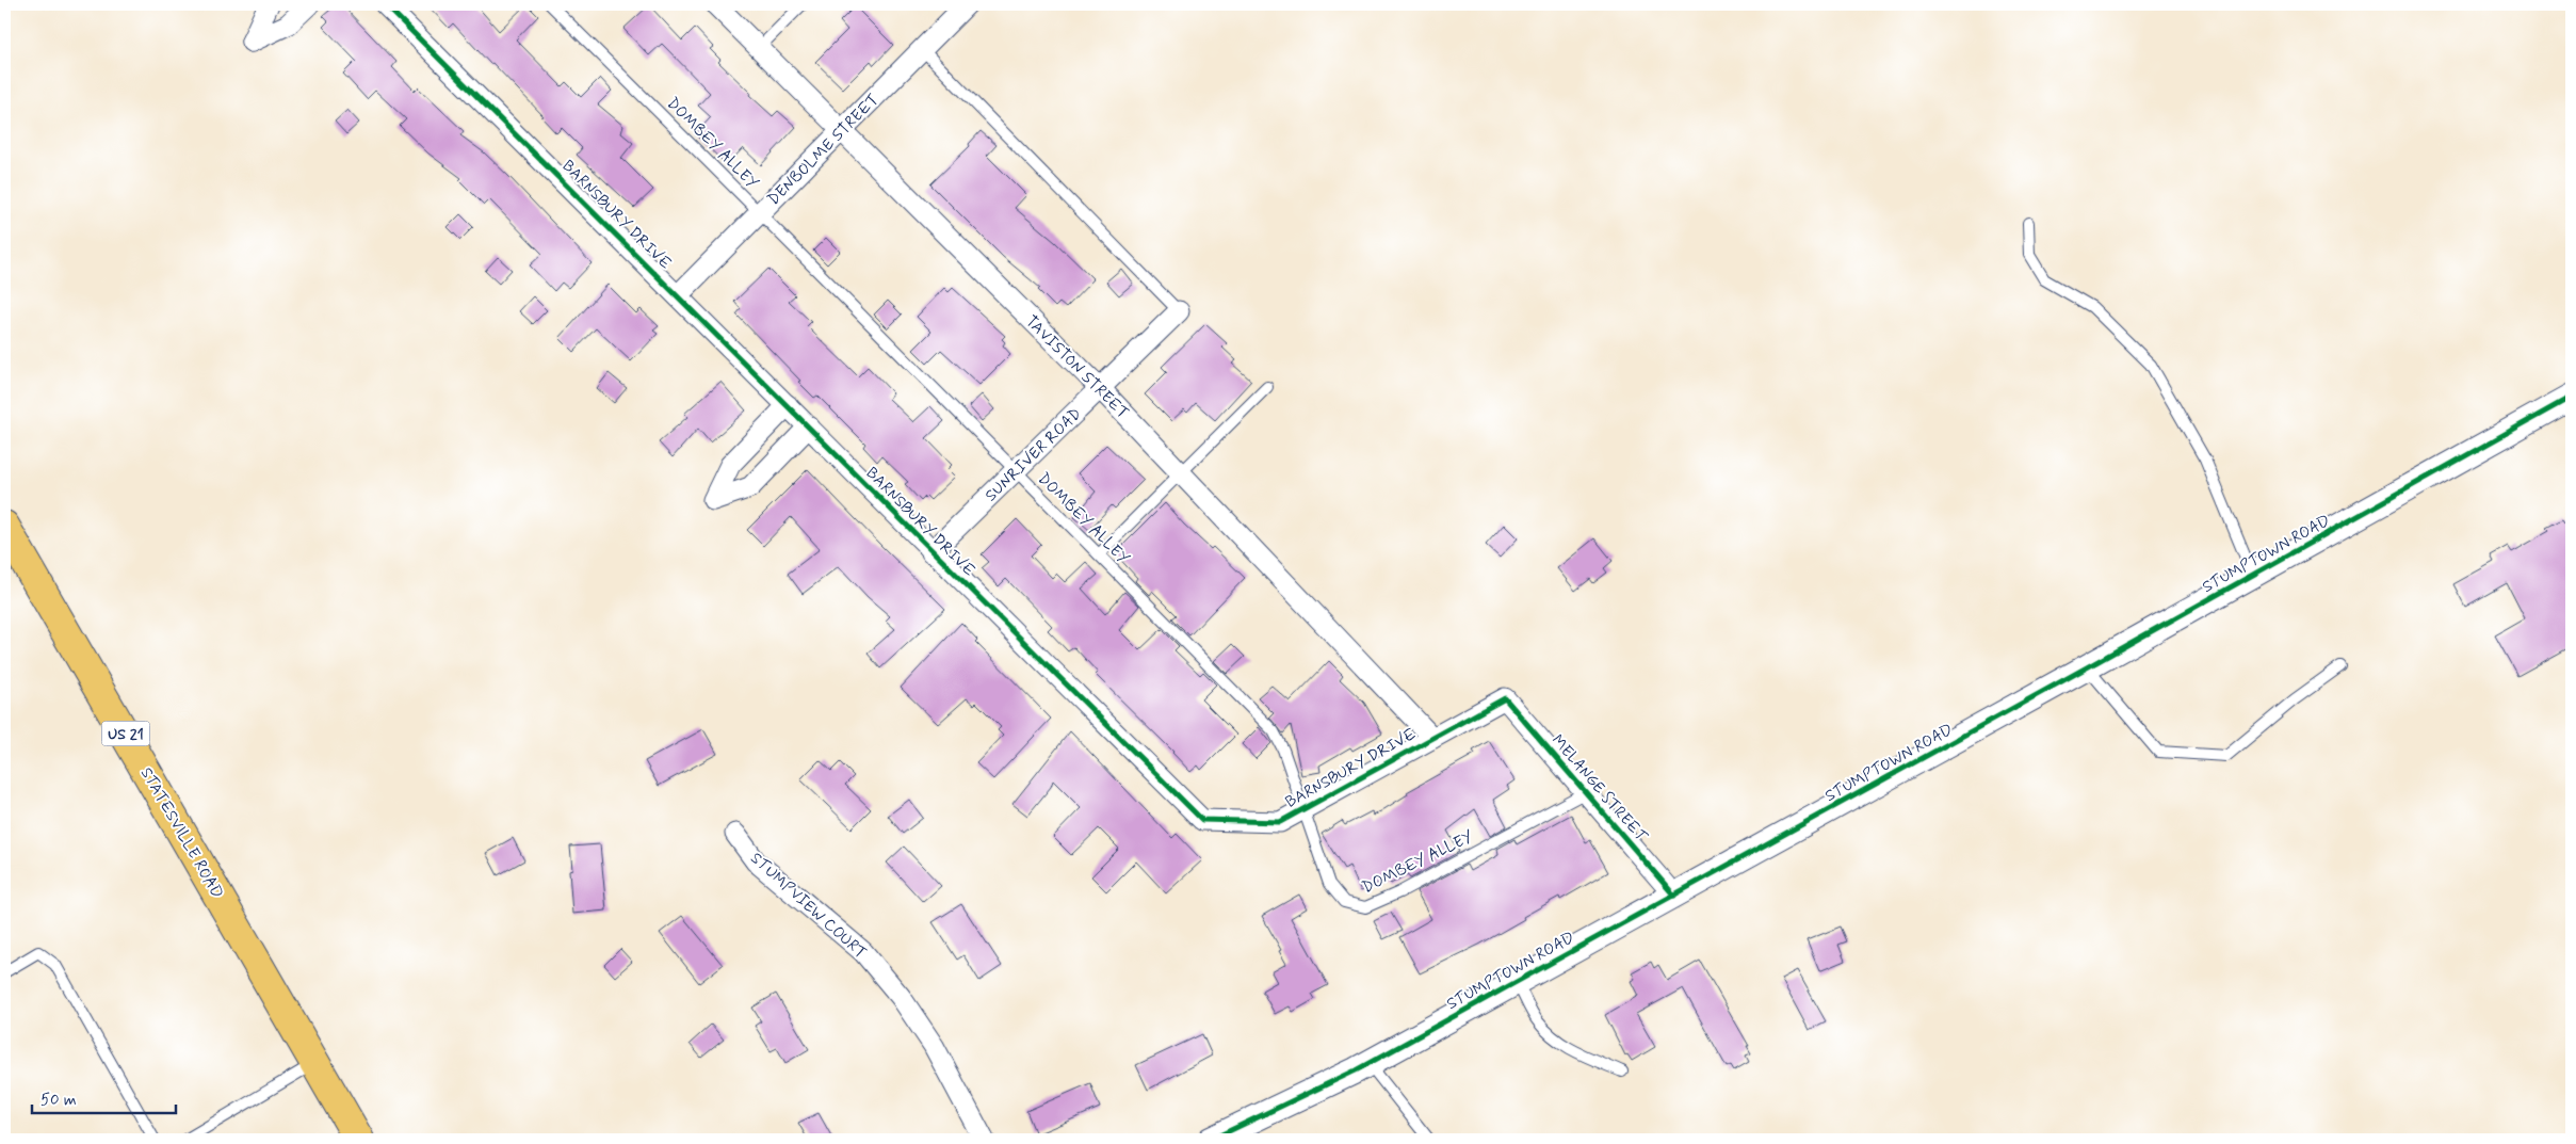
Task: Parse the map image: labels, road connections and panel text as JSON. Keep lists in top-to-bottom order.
{
  "streets": {
    "main road": ["US 21", "STATESVILLE ROAD"],
    "street": [
      "DENBOLME STREET",
      "BARNSBURY DRIVE",
      "TAVISTON STREET",
      "SUNRIVER ROAD",
      "STUMPTOWN ROAD",
      "MELANGE STREET",
      "STUMPVIEW COURT"
    ],
    "lane": ["DOMBEY ALLEY"]
  },
  "crossings": [
    ["DOMBEY ALLEY", "DENBOLME STREET"],
    ["DOMBEY ALLEY", "BARNSBURY DRIVE"],
    ["DOMBEY ALLEY", "SUNRIVER ROAD"],
    ["DOMBEY ALLEY", "MELANGE STREET"],
    ["DENBOLME STREET", "BARNSBURY DRIVE"],
    ["DENBOLME STREET", "TAVISTON STREET"],
    ["BARNSBURY DRIVE", "TAVISTON STREET"],
    ["BARNSBURY DRIVE", "SUNRIVER ROAD"],
    ["BARNSBURY DRIVE", "MELANGE STREET"],
    ["TAVISTON STREET", "SUNRIVER ROAD"],
    ["STUMPTOWN ROAD", "MELANGE STREET"]
  ],
  "scale_bar": "50 m"
}
